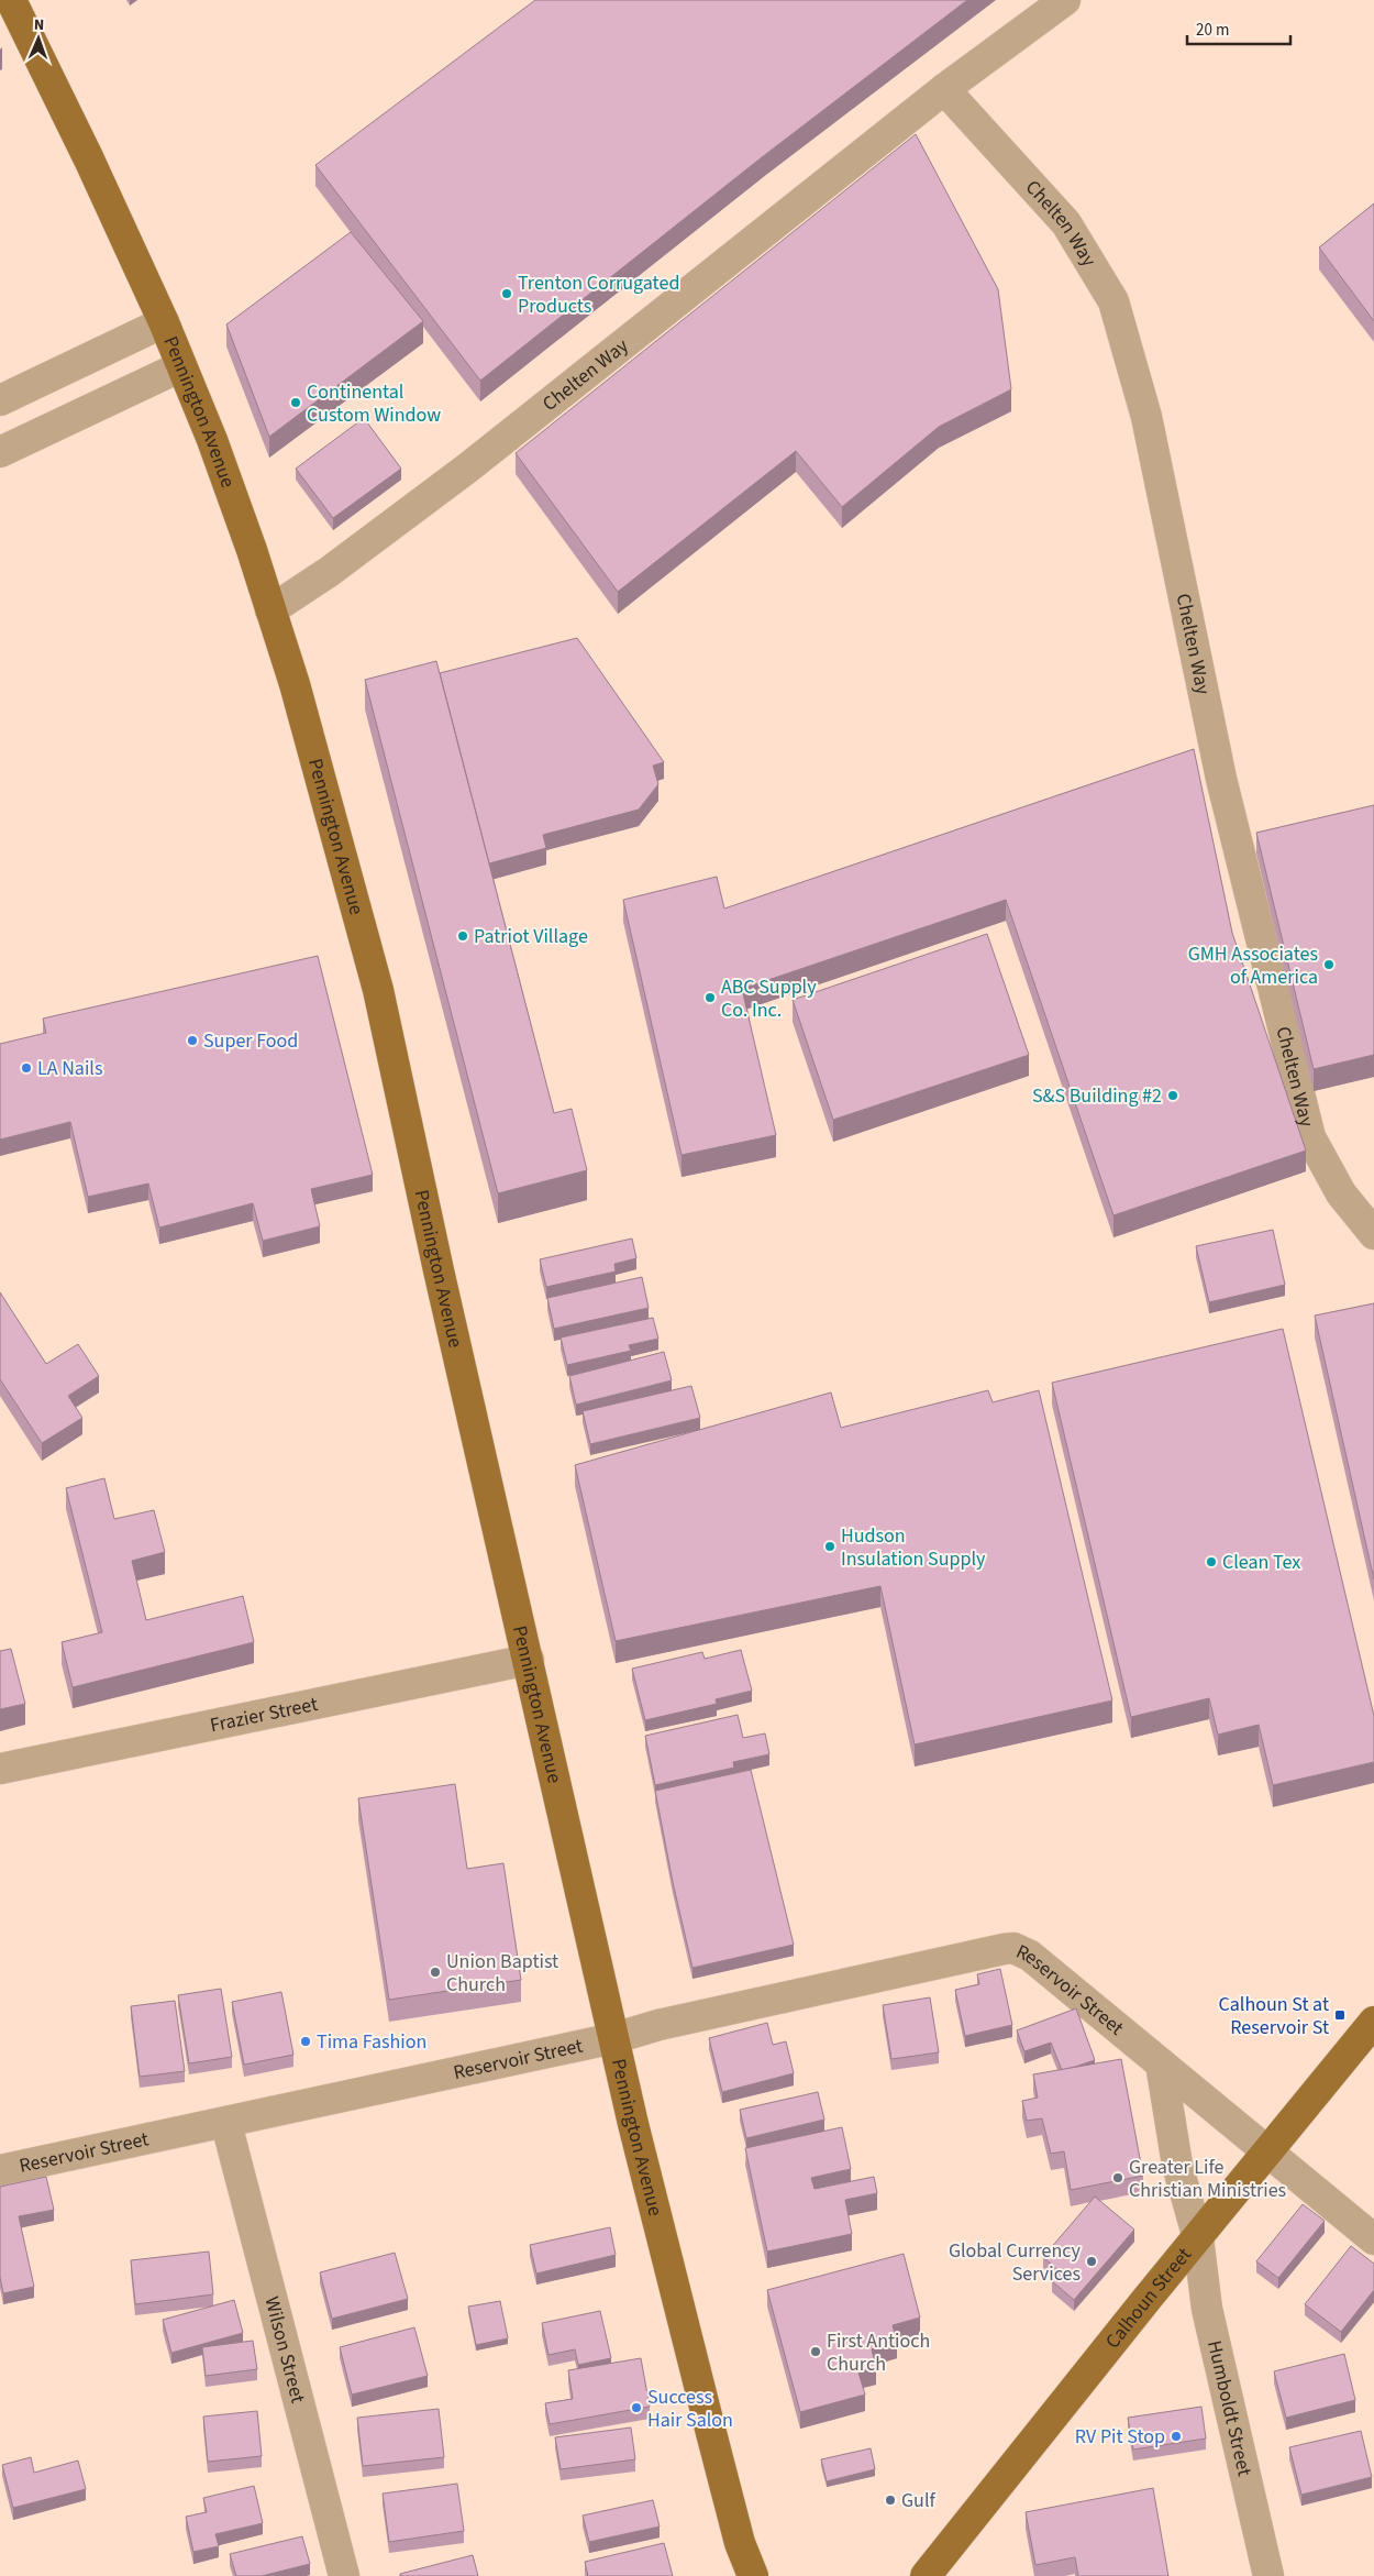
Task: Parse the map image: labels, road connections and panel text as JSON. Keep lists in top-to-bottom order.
{
  "streets": {
    "main road": ["Pennington Avenue", "Calhoun Street"],
    "street": [
      "Chelten Way",
      "Frazier Street",
      "Reservoir Street",
      "Wilson Street",
      "Humboldt Street"
    ]
  },
  "crossings": [
    ["Chelten Way", "Pennington Avenue"],
    ["Pennington Avenue", "Frazier Street"],
    ["Pennington Avenue", "Reservoir Street"],
    ["Reservoir Street", "Wilson Street"],
    ["Reservoir Street", "Humboldt Street"],
    ["Calhoun Street", "Humboldt Street"]
  ],
  "places": {
    "other": [
      "Trenton Corrugated Products",
      "Continental Custom Window",
      "Patriot Village",
      "GMH Associates of America",
      "ABC Supply Co. Inc.",
      "Super Food",
      "LA Nails",
      "S&S Building #2",
      "Hudson Insulation Supply",
      "Clean Tex",
      "Union Baptist Church",
      "Tima Fashion",
      "Greater Life Christian Ministries",
      "Global Currency Services",
      "First Antioch Church",
      "Success Hair Salon",
      "RV Pit Stop",
      "Gulf"
    ],
    "transit": ["Calhoun St at Reservoir St"]
  },
  "scale_bar": "20 m",
  "north": "top"
}
